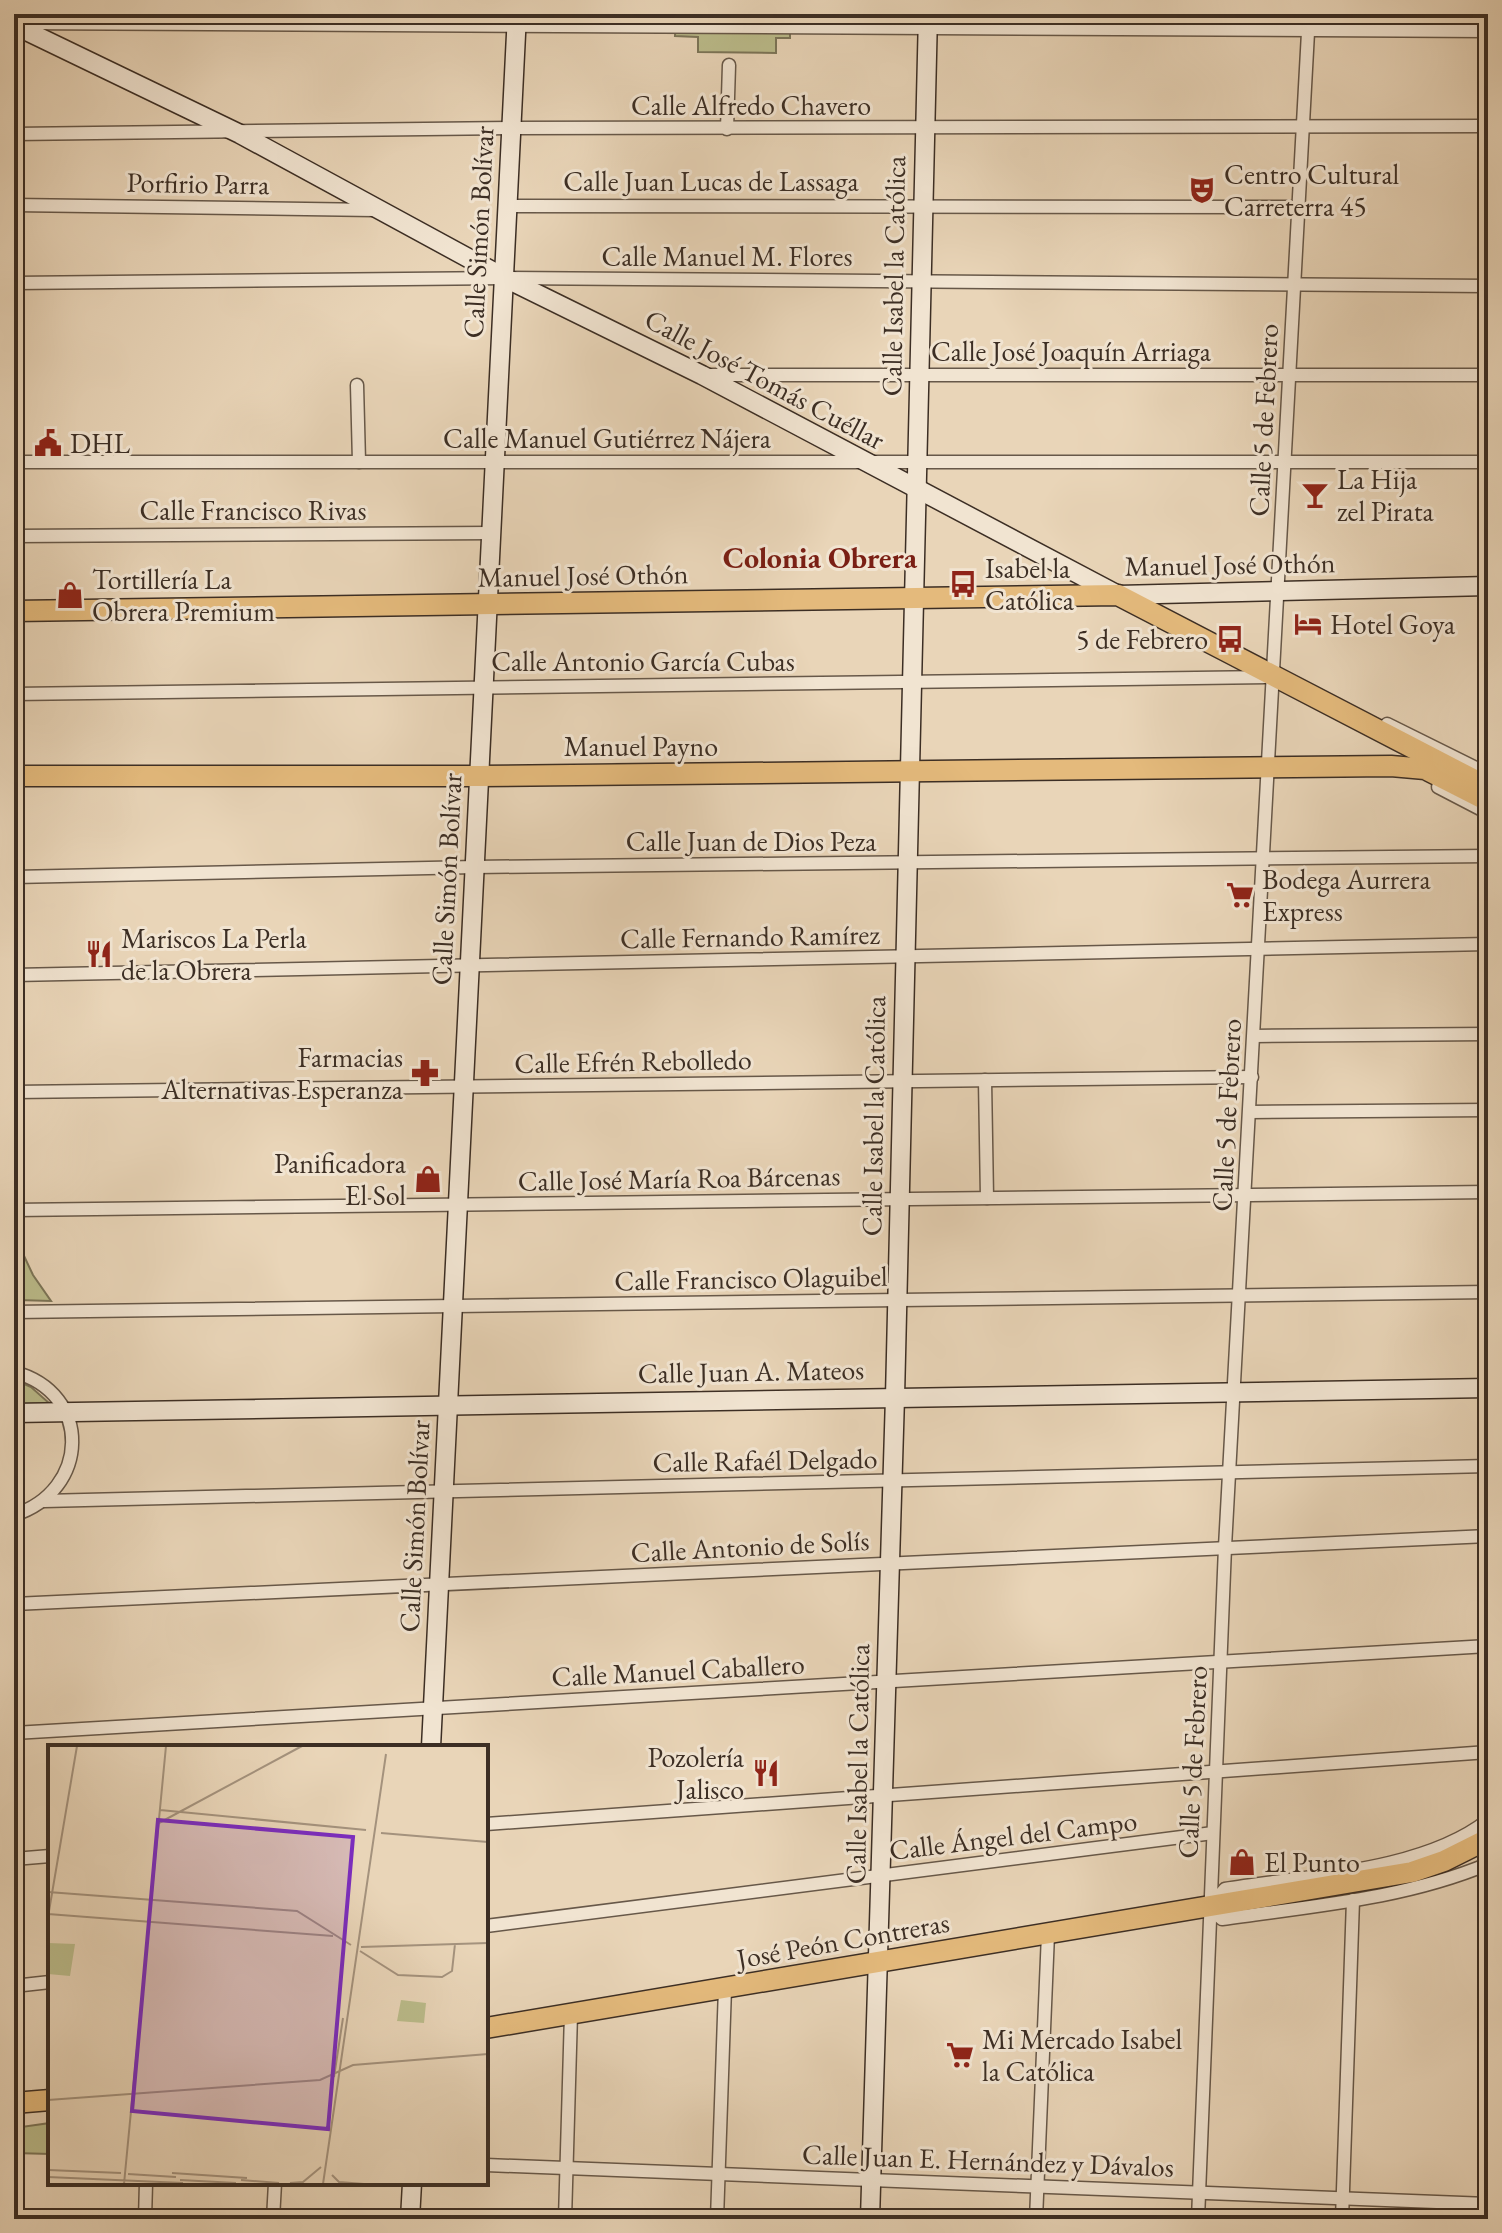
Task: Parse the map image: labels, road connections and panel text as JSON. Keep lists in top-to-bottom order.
{
  "streets": {
    "main road": [
      "Calle José Tomás Cuéllar",
      "Manuel José Othón",
      "Manuel Payno",
      "José Peón Contreras"
    ],
    "street": [
      "Calle Alfredo Chavero",
      "Calle Juan Lucas de Lassaga",
      "Porfirio Parra",
      "Calle Simón Bolívar",
      "Calle Manuel M. Flores",
      "Calle Isabel la Católica",
      "Calle José Joaquín Arriaga",
      "Calle 5 de Febrero",
      "Calle Manuel Gutiérrez Nájera",
      "Calle Francisco Rivas",
      "Calle Antonio García Cubas",
      "Calle Juan de Dios Peza",
      "Calle Fernando Ramírez",
      "Calle Efrén Rebolledo",
      "Calle José María Roa Bárcenas",
      "Calle Francisco Olaguibel",
      "Calle Juan A. Mateos",
      "Calle Rafaél Delgado",
      "Calle Antonio de Solís",
      "Calle Manuel Caballero",
      "Calle Ángel del Campo",
      "Calle Juan E. Hernández y Dávalos"
    ]
  },
  "crossings": [
    ["Calle Alfredo Chavero", "Calle Simón Bolívar"],
    ["Calle Alfredo Chavero", "Calle Isabel la Católica"],
    ["Calle Alfredo Chavero", "Calle José Tomás Cuéllar"],
    ["Calle Alfredo Chavero", "Calle 5 de Febrero"],
    ["Calle Juan Lucas de Lassaga", "Calle Simón Bolívar"],
    ["Calle Juan Lucas de Lassaga", "Calle Isabel la Católica"],
    ["Calle Juan Lucas de Lassaga", "Calle 5 de Febrero"],
    ["Porfirio Parra", "Calle José Tomás Cuéllar"],
    ["Calle Simón Bolívar", "Calle Manuel M. Flores"],
    ["Calle Simón Bolívar", "Calle José Tomás Cuéllar"],
    ["Calle Simón Bolívar", "Calle Manuel Gutiérrez Nájera"],
    ["Calle Simón Bolívar", "Calle Francisco Rivas"],
    ["Calle Simón Bolívar", "Manuel José Othón"],
    ["Calle Simón Bolívar", "Calle Antonio García Cubas"],
    ["Calle Simón Bolívar", "Manuel Payno"],
    ["Calle Simón Bolívar", "Calle Juan de Dios Peza"],
    ["Calle Simón Bolívar", "Calle Fernando Ramírez"],
    ["Calle Simón Bolívar", "Calle Efrén Rebolledo"],
    ["Calle Simón Bolívar", "Calle José María Roa Bárcenas"],
    ["Calle Simón Bolívar", "Calle Francisco Olaguibel"],
    ["Calle Simón Bolívar", "Calle Juan A. Mateos"],
    ["Calle Simón Bolívar", "Calle Rafaél Delgado"],
    ["Calle Simón Bolívar", "Calle Antonio de Solís"],
    ["Calle Simón Bolívar", "Calle Manuel Caballero"],
    ["Calle Manuel M. Flores", "Calle Isabel la Católica"],
    ["Calle Manuel M. Flores", "Calle José Tomás Cuéllar"],
    ["Calle Manuel M. Flores", "Calle 5 de Febrero"],
    ["Calle Isabel la Católica", "Calle José Joaquín Arriaga"],
    ["Calle Isabel la Católica", "Calle José Tomás Cuéllar"],
    ["Calle Isabel la Católica", "Calle Manuel Gutiérrez Nájera"],
    ["Calle Isabel la Católica", "Manuel José Othón"],
    ["Calle Isabel la Católica", "Calle Antonio García Cubas"],
    ["Calle Isabel la Católica", "Manuel Payno"],
    ["Calle Isabel la Católica", "Calle Juan de Dios Peza"],
    ["Calle Isabel la Católica", "Calle Fernando Ramírez"],
    ["Calle Isabel la Católica", "Calle Efrén Rebolledo"],
    ["Calle Isabel la Católica", "Calle José María Roa Bárcenas"],
    ["Calle Isabel la Católica", "Calle Francisco Olaguibel"],
    ["Calle Isabel la Católica", "Calle Juan A. Mateos"],
    ["Calle Isabel la Católica", "Calle Rafaél Delgado"],
    ["Calle Isabel la Católica", "Calle Antonio de Solís"],
    ["Calle Isabel la Católica", "Calle Manuel Caballero"],
    ["Calle Isabel la Católica", "Calle Ángel del Campo"],
    ["Calle Isabel la Católica", "José Peón Contreras"],
    ["Calle Isabel la Católica", "Calle Juan E. Hernández y Dávalos"],
    ["Calle José Joaquín Arriaga", "Calle José Tomás Cuéllar"],
    ["Calle José Joaquín Arriaga", "Calle 5 de Febrero"],
    ["Calle José Tomás Cuéllar", "Calle 5 de Febrero"],
    ["Calle José Tomás Cuéllar", "Calle Manuel Gutiérrez Nájera"],
    ["Calle José Tomás Cuéllar", "Manuel José Othón"],
    ["Calle José Tomás Cuéllar", "Calle Antonio García Cubas"],
    ["Calle 5 de Febrero", "Calle Manuel Gutiérrez Nájera"],
    ["Calle 5 de Febrero", "Manuel José Othón"],
    ["Calle 5 de Febrero", "Calle Antonio García Cubas"],
    ["Calle 5 de Febrero", "Manuel Payno"],
    ["Calle 5 de Febrero", "Calle Juan de Dios Peza"],
    ["Calle 5 de Febrero", "Calle Fernando Ramírez"],
    ["Calle 5 de Febrero", "Calle Efrén Rebolledo"],
    ["Calle 5 de Febrero", "Calle José María Roa Bárcenas"],
    ["Calle 5 de Febrero", "Calle Francisco Olaguibel"],
    ["Calle 5 de Febrero", "Calle Juan A. Mateos"],
    ["Calle 5 de Febrero", "Calle Rafaél Delgado"],
    ["Calle 5 de Febrero", "Calle Antonio de Solís"],
    ["Calle 5 de Febrero", "Calle Manuel Caballero"],
    ["Calle 5 de Febrero", "Calle Ángel del Campo"],
    ["Calle 5 de Febrero", "José Peón Contreras"],
    ["Calle 5 de Febrero", "Calle Juan E. Hernández y Dávalos"]
  ],
  "districts": ["Colonia Obrera"],
  "places": {
    "theatre": ["Centro Cultural Carreterra 45"],
    "public building": ["DHL"],
    "bar": ["La Hija zel Pirata"],
    "bus stop": ["Isabel la Católica", "5 de Febrero"],
    "shop": ["Tortillería La Obrera Premium", "Panificadora El Sol", "El Punto"],
    "hotel": ["Hotel Goya"],
    "supermarket": ["Bodega Aurrera Express", "Mi Mercado Isabel la Católica"],
    "restaurant": ["Mariscos La Perla de la Obrera", "Pozolería Jalisco"],
    "pharmacy": ["Farmacias Alternativas Esperanza"]
  }
}
